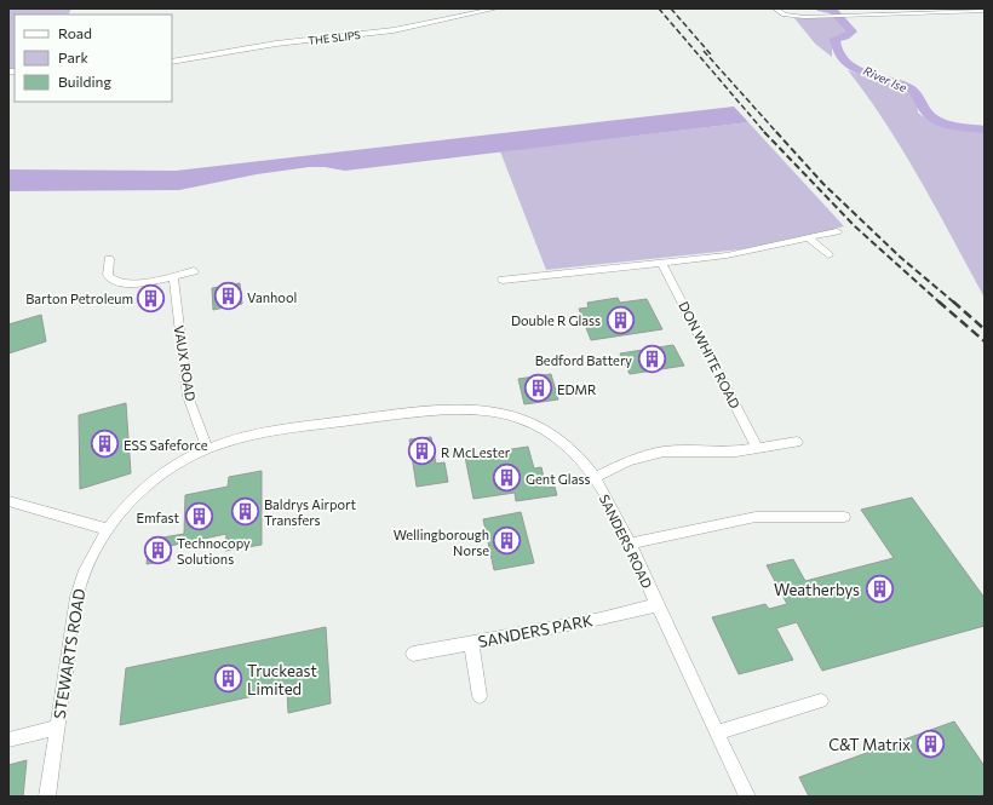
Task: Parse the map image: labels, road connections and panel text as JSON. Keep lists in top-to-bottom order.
{
  "streets": {
    "street": [
      "THE SLIPS",
      "DON WHITE ROAD",
      "VAUX ROAD",
      "SANDERS ROAD",
      "SANDERS PARK",
      "STEWARTS ROAD"
    ]
  },
  "crossings": [
    ["VAUX ROAD", "SANDERS ROAD"],
    ["VAUX ROAD", "STEWARTS ROAD"],
    ["SANDERS ROAD", "SANDERS PARK"],
    ["SANDERS ROAD", "STEWARTS ROAD"]
  ],
  "water": ["River Ise"],
  "places": {
    "building": [
      "Vanhool",
      "Barton Petroleum",
      "Double R Glass",
      "Bedford Battery",
      "EDMR",
      "ESS Safeforce",
      "R McLester",
      "Gent Glass",
      "Baldrys Airport Transfers",
      "Emfast",
      "Wellingborough Norse",
      "Technocopy Solutions",
      "Weatherbys",
      "Truckeast Limited",
      "C&T Matrix"
    ]
  },
  "legend": ["Road", "Park", "Building"]
}
